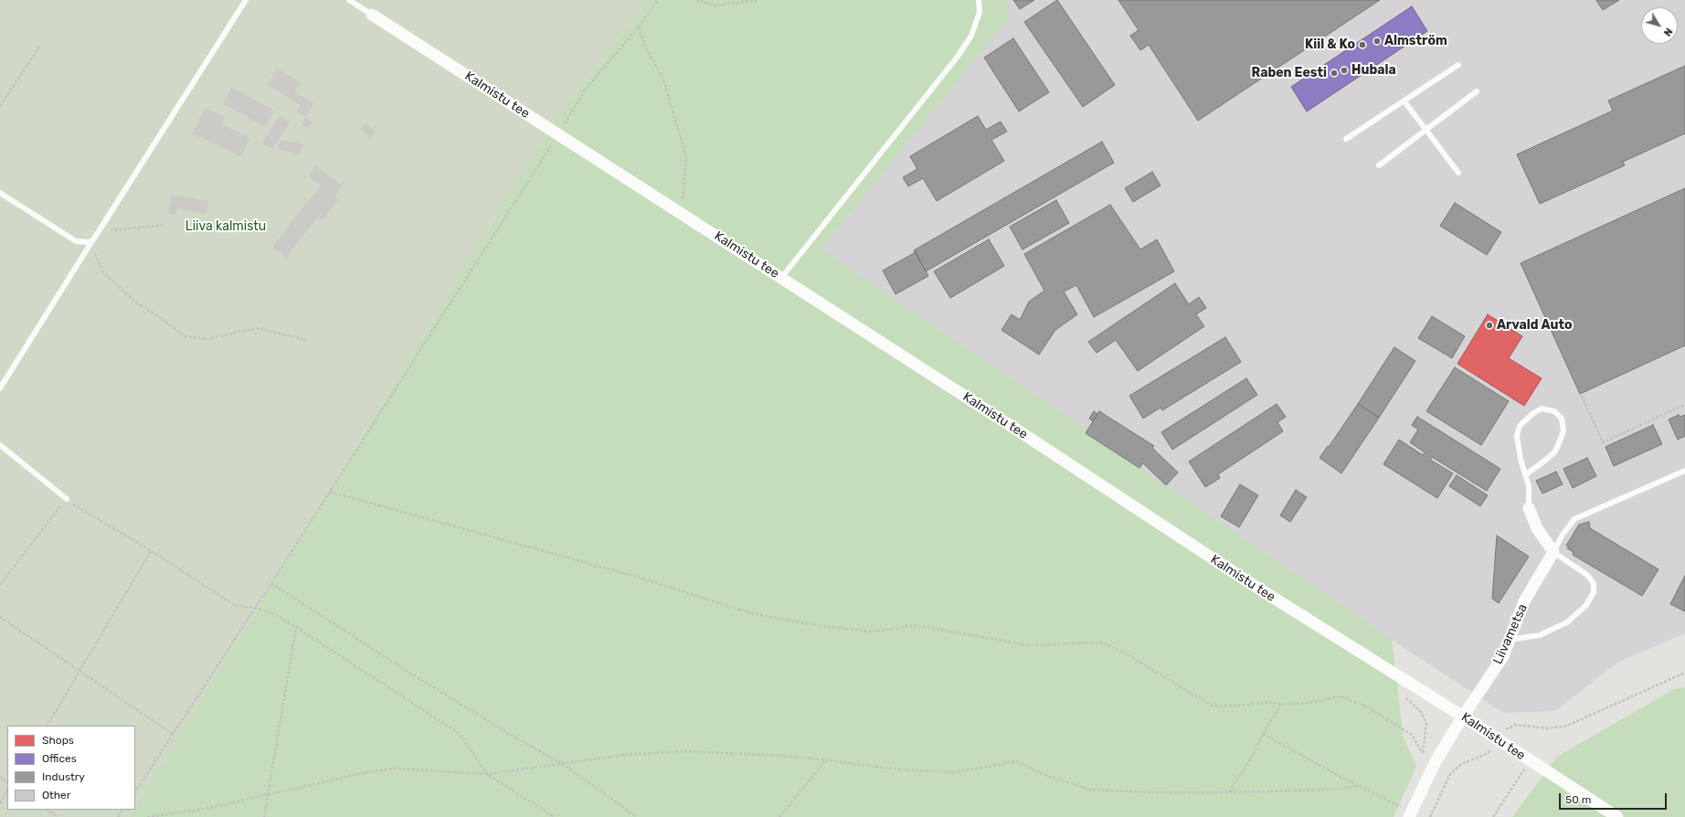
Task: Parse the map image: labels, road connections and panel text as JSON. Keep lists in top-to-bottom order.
{
  "streets": {
    "street": ["Kalmistu tee", "Liivametsa"]
  },
  "crossings": [
    ["Kalmistu tee", "Liivametsa"]
  ],
  "parks": ["Liiva kalmistu"],
  "places": [
    "Almström",
    "Kiil & Ko",
    "Hubala",
    "Raben Eesti",
    "Arvald Auto"
  ],
  "legend": [
    "Shops",
    "Offices",
    "Industry",
    "Other"
  ],
  "scale_bar": "50 m",
  "north": "bottom right"
}
